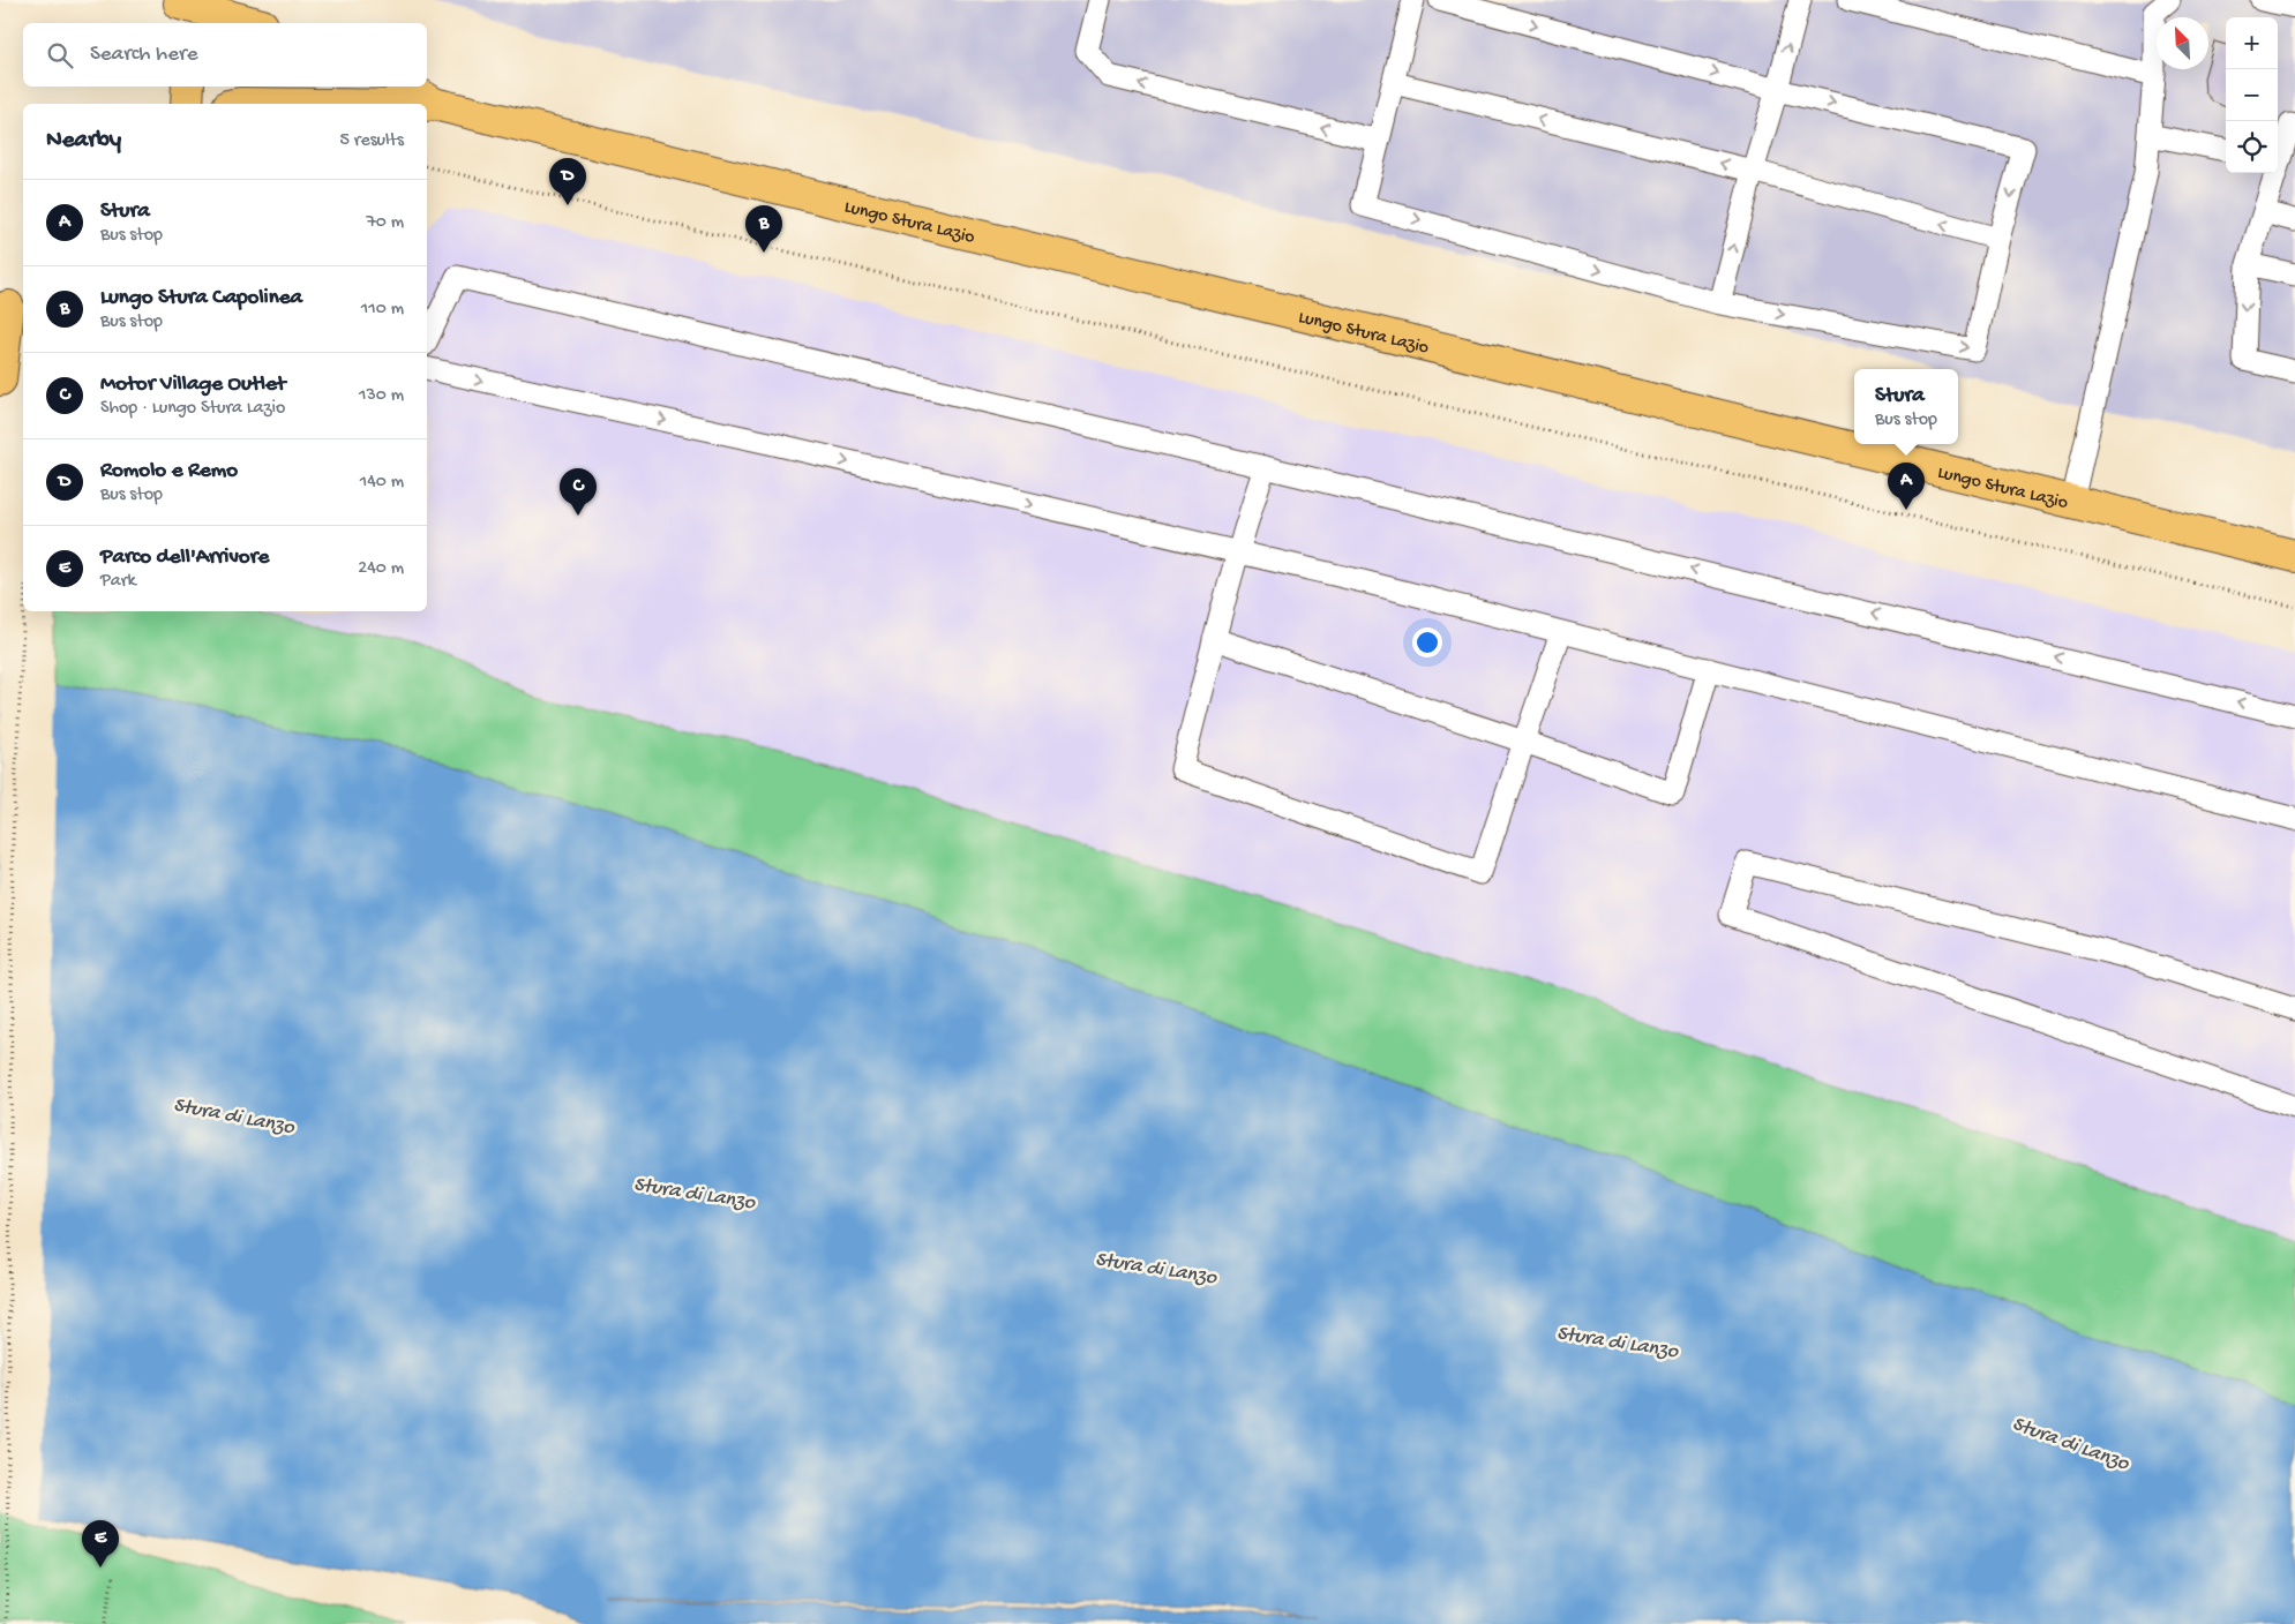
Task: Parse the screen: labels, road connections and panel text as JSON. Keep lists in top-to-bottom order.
{
  "streets": {
    "main road": ["Lungo Stura Lazio"]
  },
  "water": ["Stura di Lanzo"],
  "north": "top left",
  "page": {
    "map_buttons": ["+", "−"],
    "search": "Search here",
    "heading": ["Nearby", "5 results"],
    "pins": [
      "D",
      "B",
      "A",
      "C",
      "E"
    ],
    "list": [
      {
        "mark": "A",
        "name": "Stura",
        "note": "Bus stop",
        "value": "70 m"
      },
      {
        "mark": "B",
        "name": "Lungo Stura Capolinea",
        "note": "Bus stop",
        "value": "110 m"
      },
      {
        "mark": "C",
        "name": "Motor Village Outlet",
        "note": "Shop · Lungo Stura Lazio",
        "value": "130 m"
      },
      {
        "mark": "D",
        "name": "Romolo e Remo",
        "note": "Bus stop",
        "value": "140 m"
      },
      {
        "mark": "E",
        "name": "Parco dell'Arrivore",
        "note": "Park",
        "value": "240 m"
      }
    ],
    "popup": ["Stura", "Bus stop"]
  }
}
